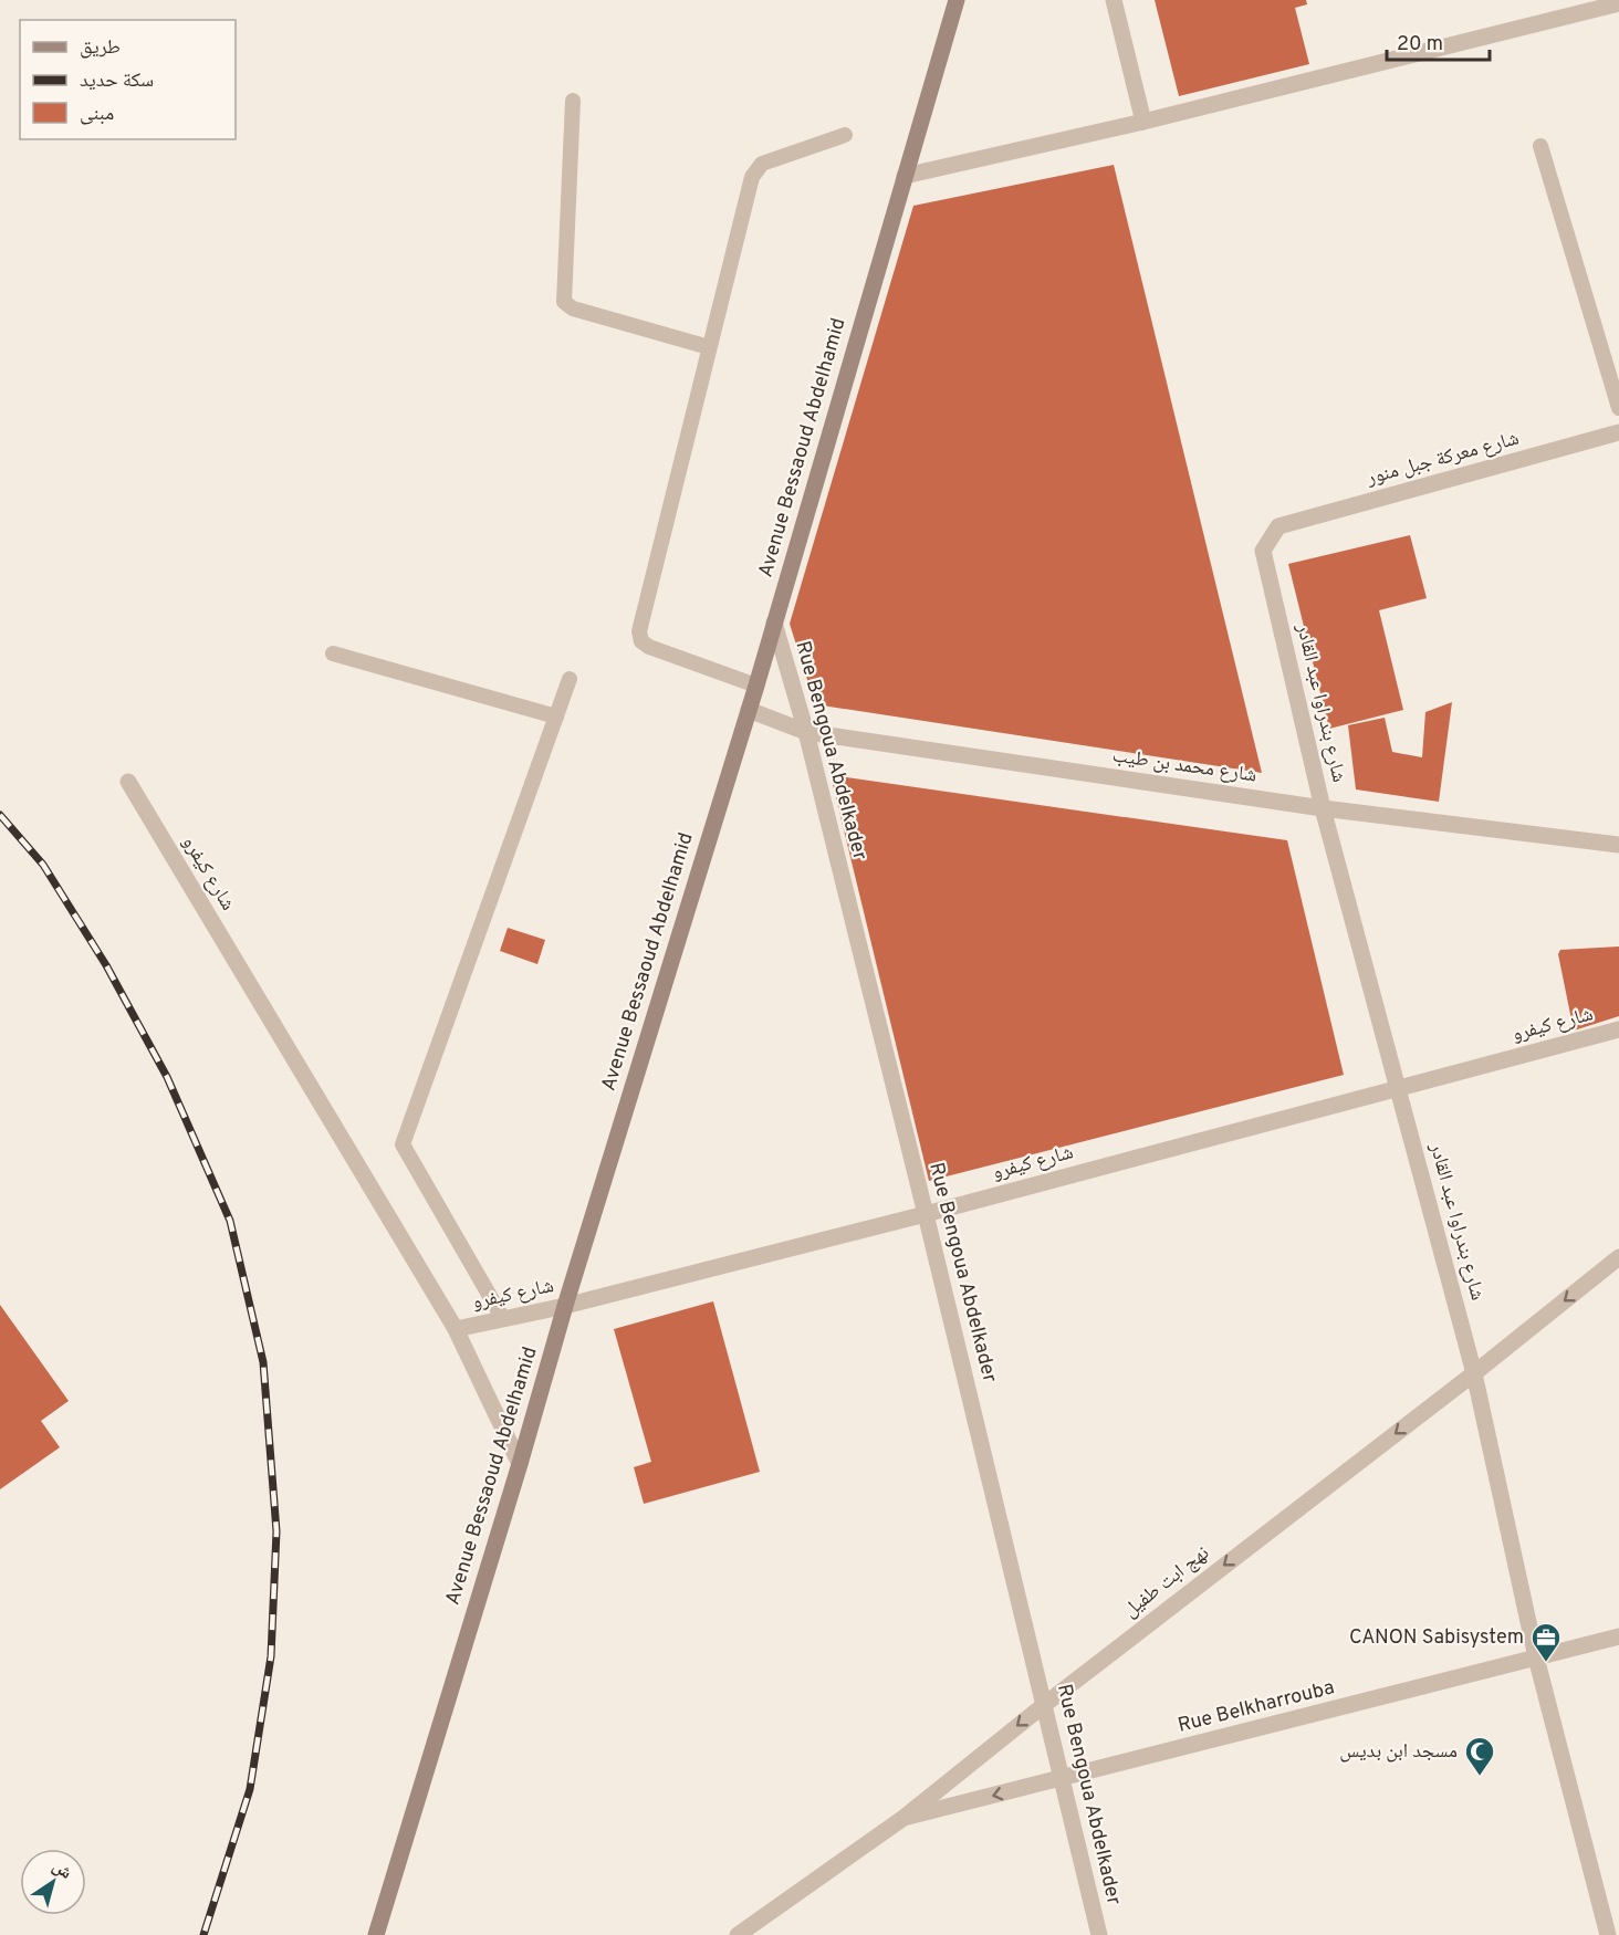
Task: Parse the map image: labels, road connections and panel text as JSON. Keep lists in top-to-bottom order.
{
  "streets": {
    "main road": ["Avenue Bessaoud Abdelhamid"],
    "street": [
      "شارع معركة جبل منور",
      "شارع بندراوا عبد القادر",
      "Rue Bengoua Abdelkader",
      "شارع محمد بن طيب",
      "شارع كيفرو",
      "نهج ابت طفيل",
      "Rue Belkharrouba"
    ]
  },
  "crossings": [
    ["Avenue Bessaoud Abdelhamid", "Rue Bengoua Abdelkader"],
    ["Avenue Bessaoud Abdelhamid", "شارع محمد بن طيب"],
    ["Avenue Bessaoud Abdelhamid", "شارع كيفرو"],
    ["شارع معركة جبل منور", "شارع بندراوا عبد القادر"],
    ["شارع بندراوا عبد القادر", "شارع محمد بن طيب"],
    ["شارع بندراوا عبد القادر", "شارع كيفرو"],
    ["شارع بندراوا عبد القادر", "نهج ابت طفيل"],
    ["شارع بندراوا عبد القادر", "Rue Belkharrouba"],
    ["Rue Bengoua Abdelkader", "شارع محمد بن طيب"],
    ["Rue Bengoua Abdelkader", "شارع كيفرو"],
    ["Rue Bengoua Abdelkader", "نهج ابت طفيل"],
    ["Rue Bengoua Abdelkader", "Rue Belkharrouba"],
    ["نهج ابت طفيل", "Rue Belkharrouba"]
  ],
  "one_way": ["نهج ابت طفيل"],
  "places": {
    "office": ["CANON Sabisystem"],
    "mosque": ["مسجد ابن بديس"]
  },
  "legend": ["طريق", "سكة حديد", "مبنى"],
  "scale_bar": "20 m",
  "north": "top right"
}
